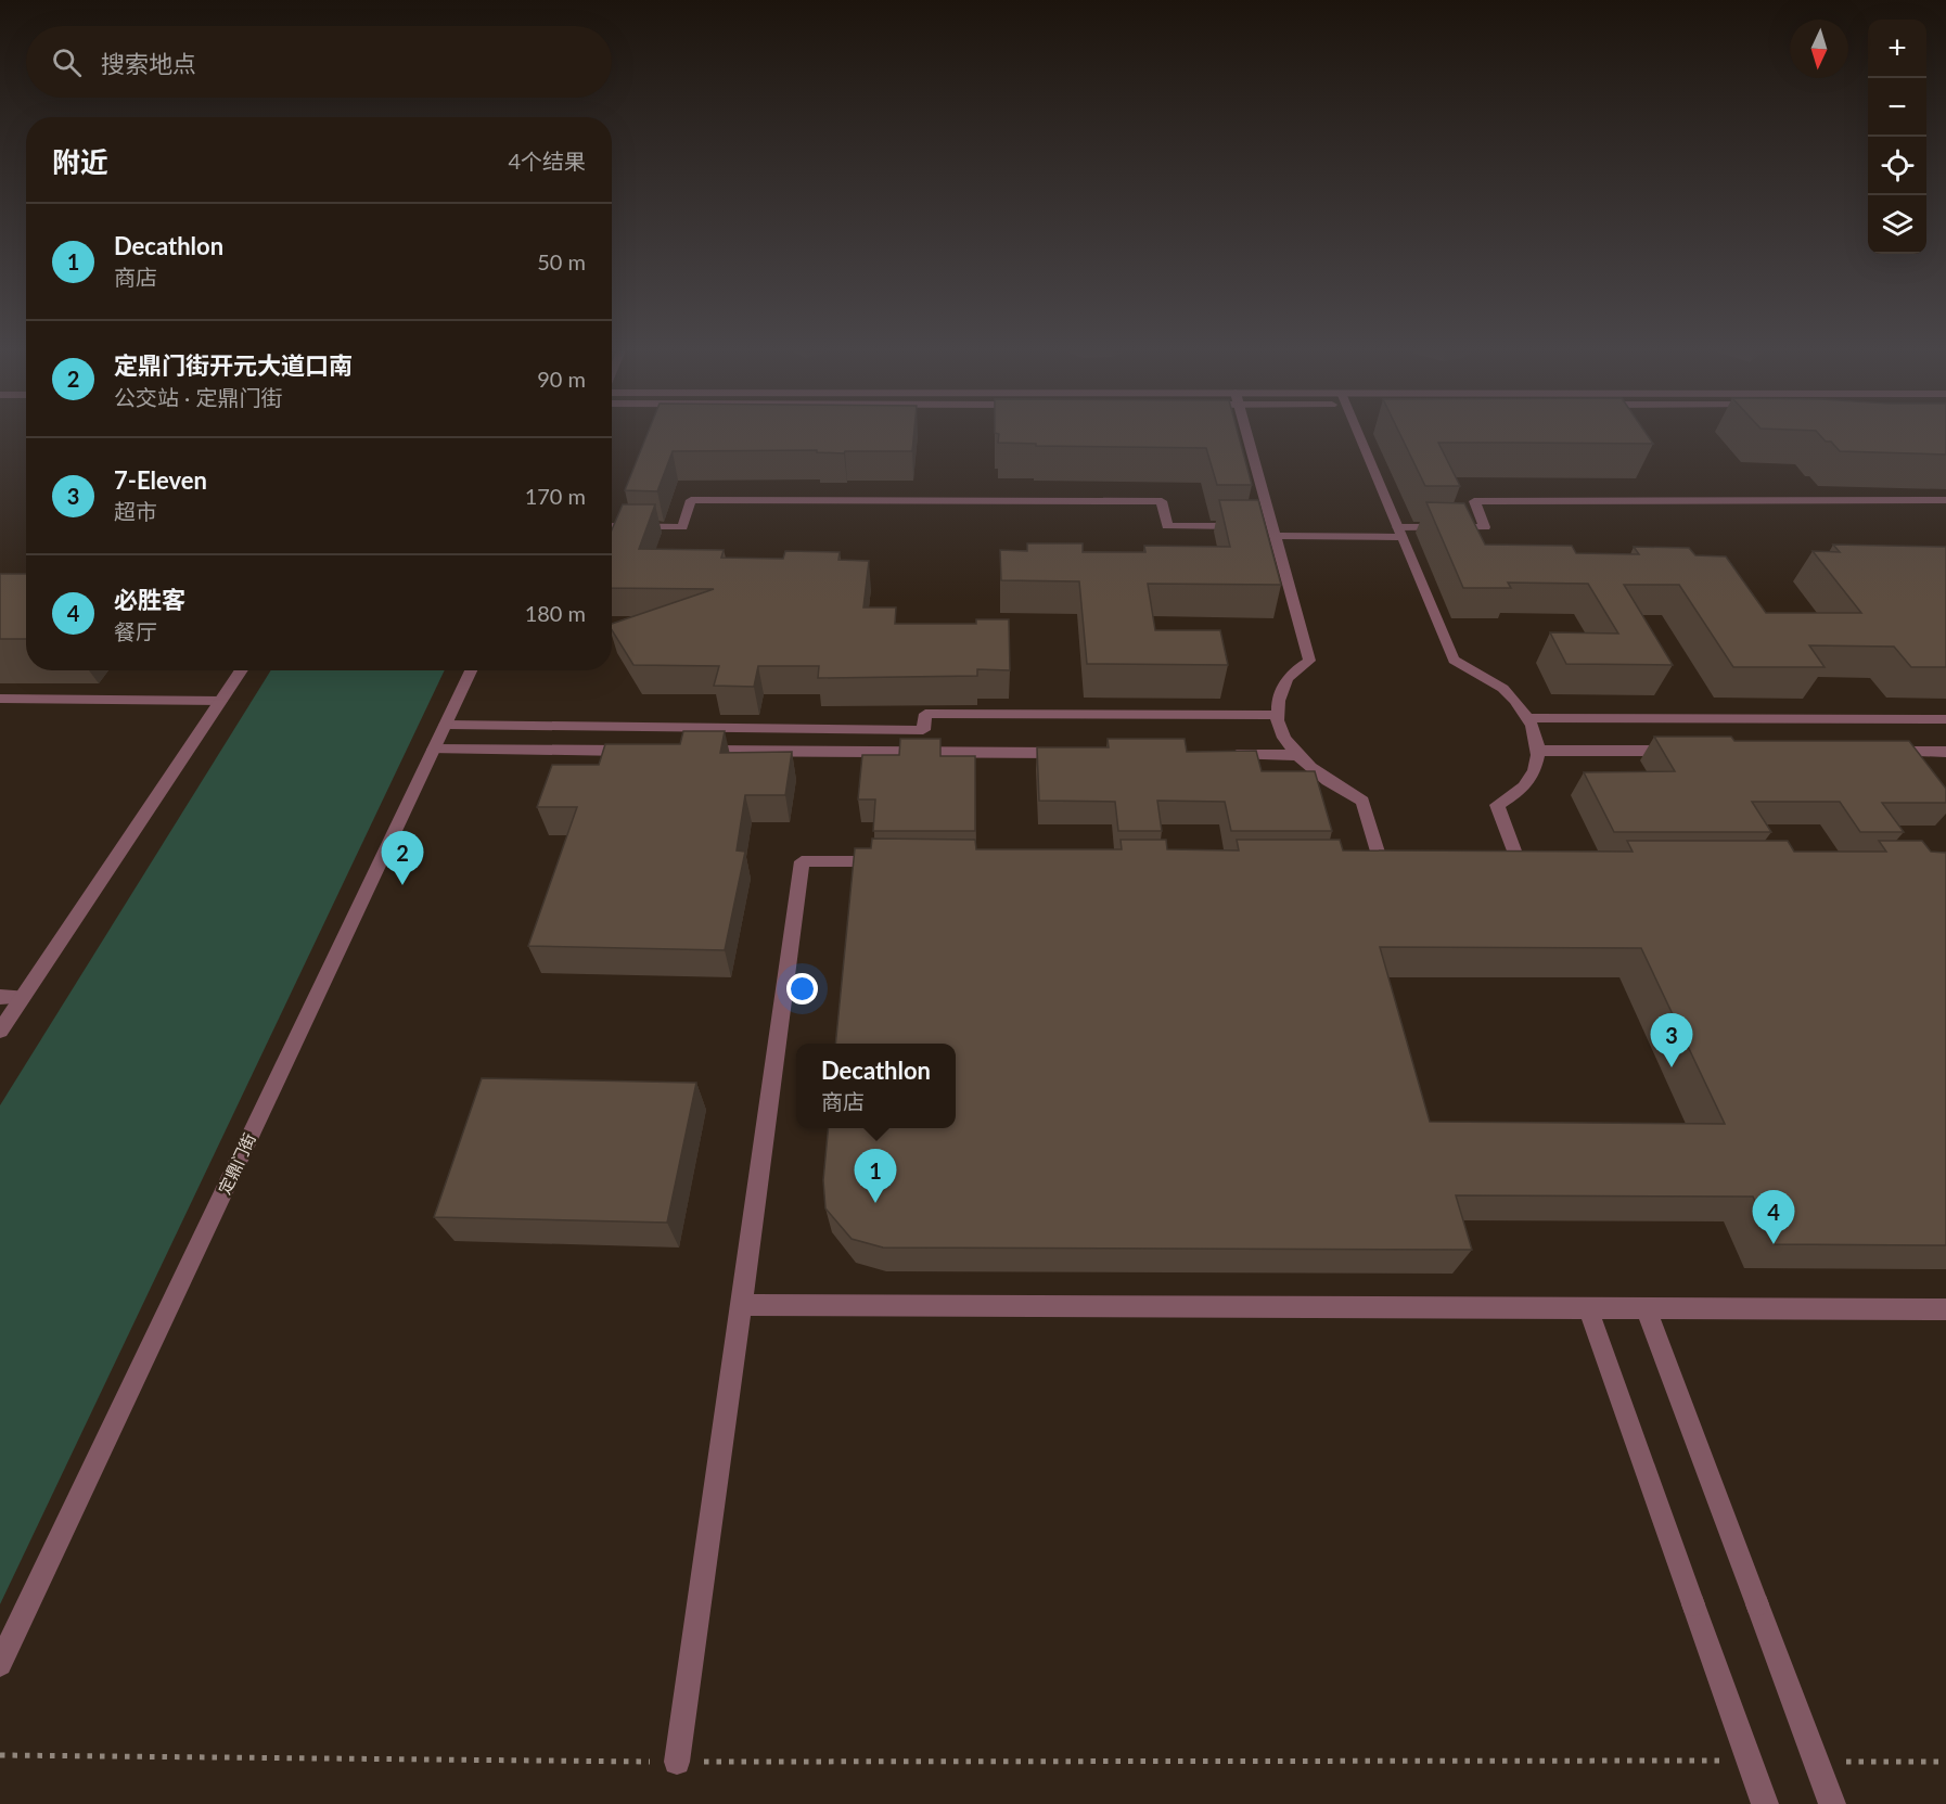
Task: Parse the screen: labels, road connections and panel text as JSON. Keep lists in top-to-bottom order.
{
  "streets": {
    "street": ["定鼎门街"]
  },
  "north": "bottom",
  "page": {
    "map_buttons": ["+", "−"],
    "search": "搜索地点",
    "heading": ["附近", "4个结果"],
    "list": [
      {
        "mark": "1",
        "name": "Decathlon",
        "note": "商店",
        "value": "50 m"
      },
      {
        "mark": "2",
        "name": "定鼎门街开元大道口南",
        "note": "公交站 · 定鼎门街",
        "value": "90 m"
      },
      {
        "mark": "3",
        "name": "7-Eleven",
        "note": "超市",
        "value": "170 m"
      },
      {
        "mark": "4",
        "name": "必胜客",
        "note": "餐厅",
        "value": "180 m"
      }
    ],
    "pins": [
      "2",
      "3",
      "1",
      "4"
    ],
    "popup": ["Decathlon", "商店"]
  }
}
